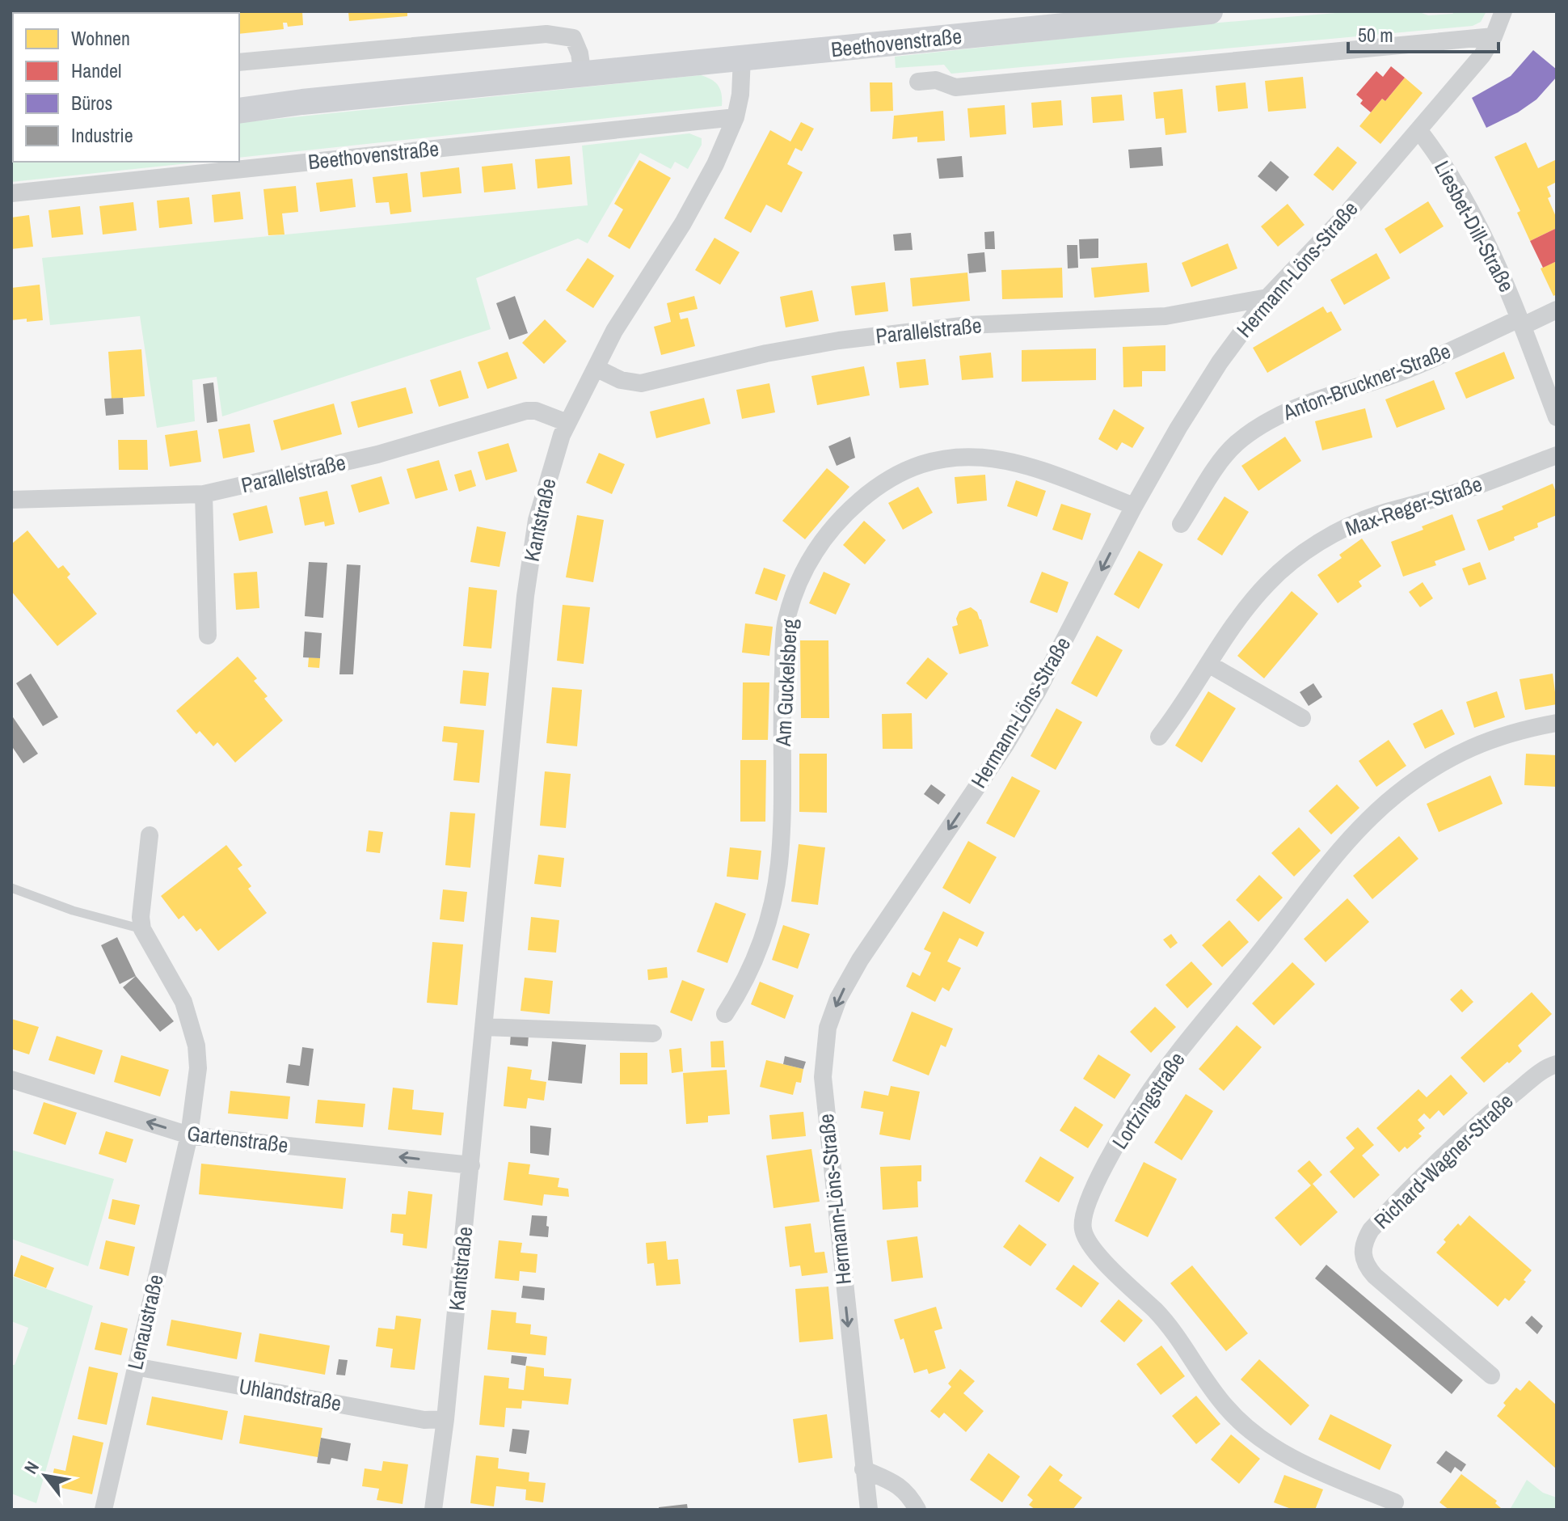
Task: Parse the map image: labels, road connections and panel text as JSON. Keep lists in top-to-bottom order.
{
  "streets": {
    "street": [
      "Beethovenstraße",
      "Liesbet-Dill-Straße",
      "Hermann-Löns-Straße",
      "Parallelstraße",
      "Anton-Bruckner-Straße",
      "Max-Reger-Straße",
      "Kantstraße",
      "Am Guckelsberg",
      "Lortzingstraße",
      "Gartenstraße",
      "Richard-Wagner-Straße",
      "Lenaustraße",
      "Uhlandstraße"
    ]
  },
  "crossings": [
    ["Beethovenstraße", "Hermann-Löns-Straße"],
    ["Beethovenstraße", "Kantstraße"],
    ["Liesbet-Dill-Straße", "Hermann-Löns-Straße"],
    ["Liesbet-Dill-Straße", "Anton-Bruckner-Straße"],
    ["Hermann-Löns-Straße", "Parallelstraße"],
    ["Hermann-Löns-Straße", "Am Guckelsberg"],
    ["Parallelstraße", "Kantstraße"],
    ["Kantstraße", "Gartenstraße"],
    ["Kantstraße", "Uhlandstraße"],
    ["Gartenstraße", "Lenaustraße"],
    ["Lenaustraße", "Uhlandstraße"]
  ],
  "one_way": ["Hermann-Löns-Straße", "Gartenstraße"],
  "legend": [
    "Wohnen",
    "Handel",
    "Büros",
    "Industrie"
  ],
  "scale_bar": "50 m",
  "north": "top left"
}
